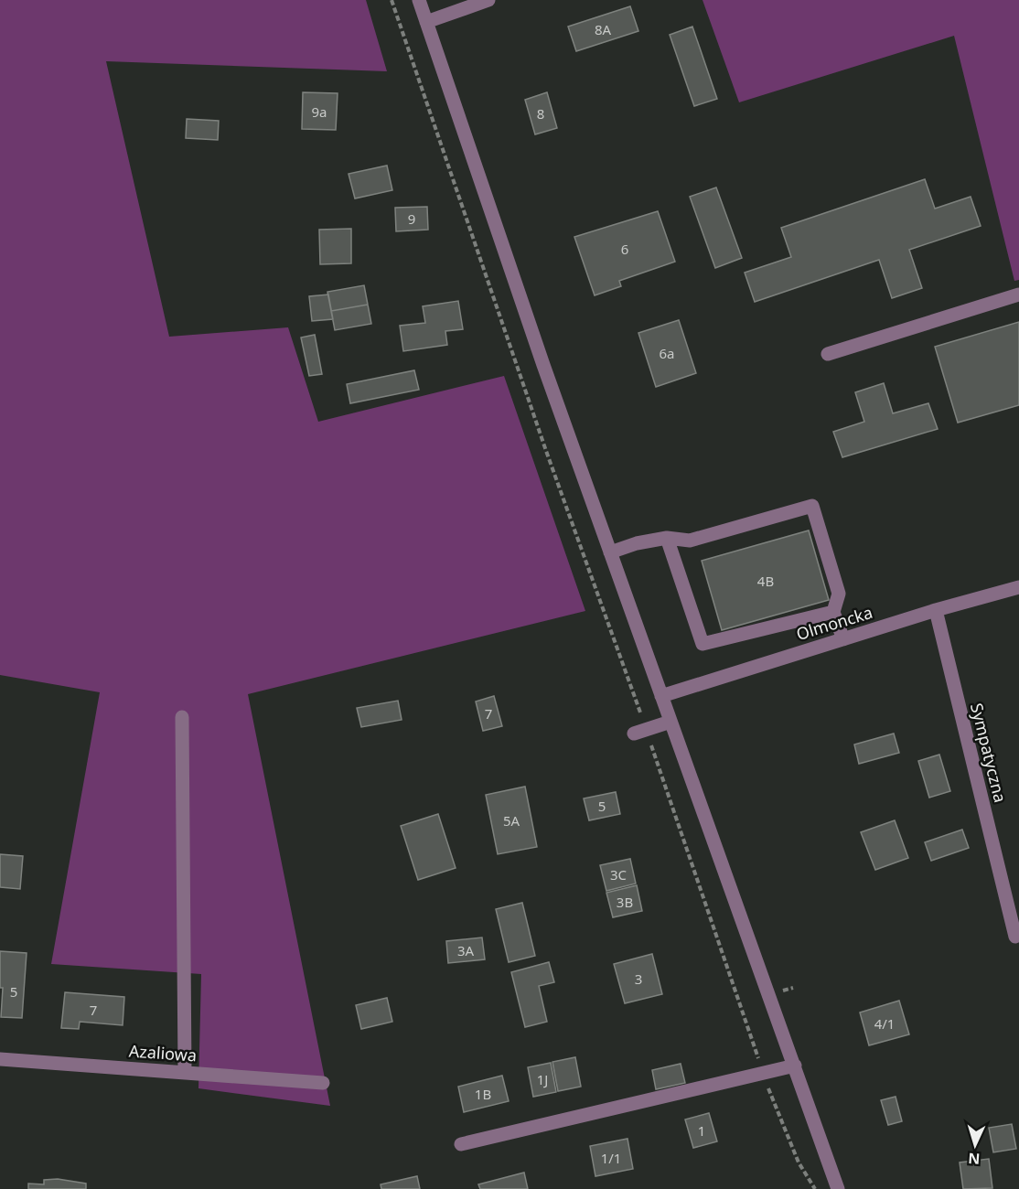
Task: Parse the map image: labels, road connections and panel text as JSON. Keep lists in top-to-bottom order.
{
  "streets": {
    "street": ["Olmoncka", "Sympatyczna", "Azaliowa"]
  },
  "crossings": [
    ["Olmoncka", "Sympatyczna"]
  ],
  "house_numbers": [
    "8A",
    "9a",
    "8",
    "9",
    "6",
    "6a",
    "4B",
    "7",
    "5",
    "5A",
    "3C",
    "3B",
    "3A",
    "3",
    "5",
    "7",
    "4/1",
    "1J",
    "1B",
    "1",
    "1/1"
  ],
  "north": "bottom"
}
